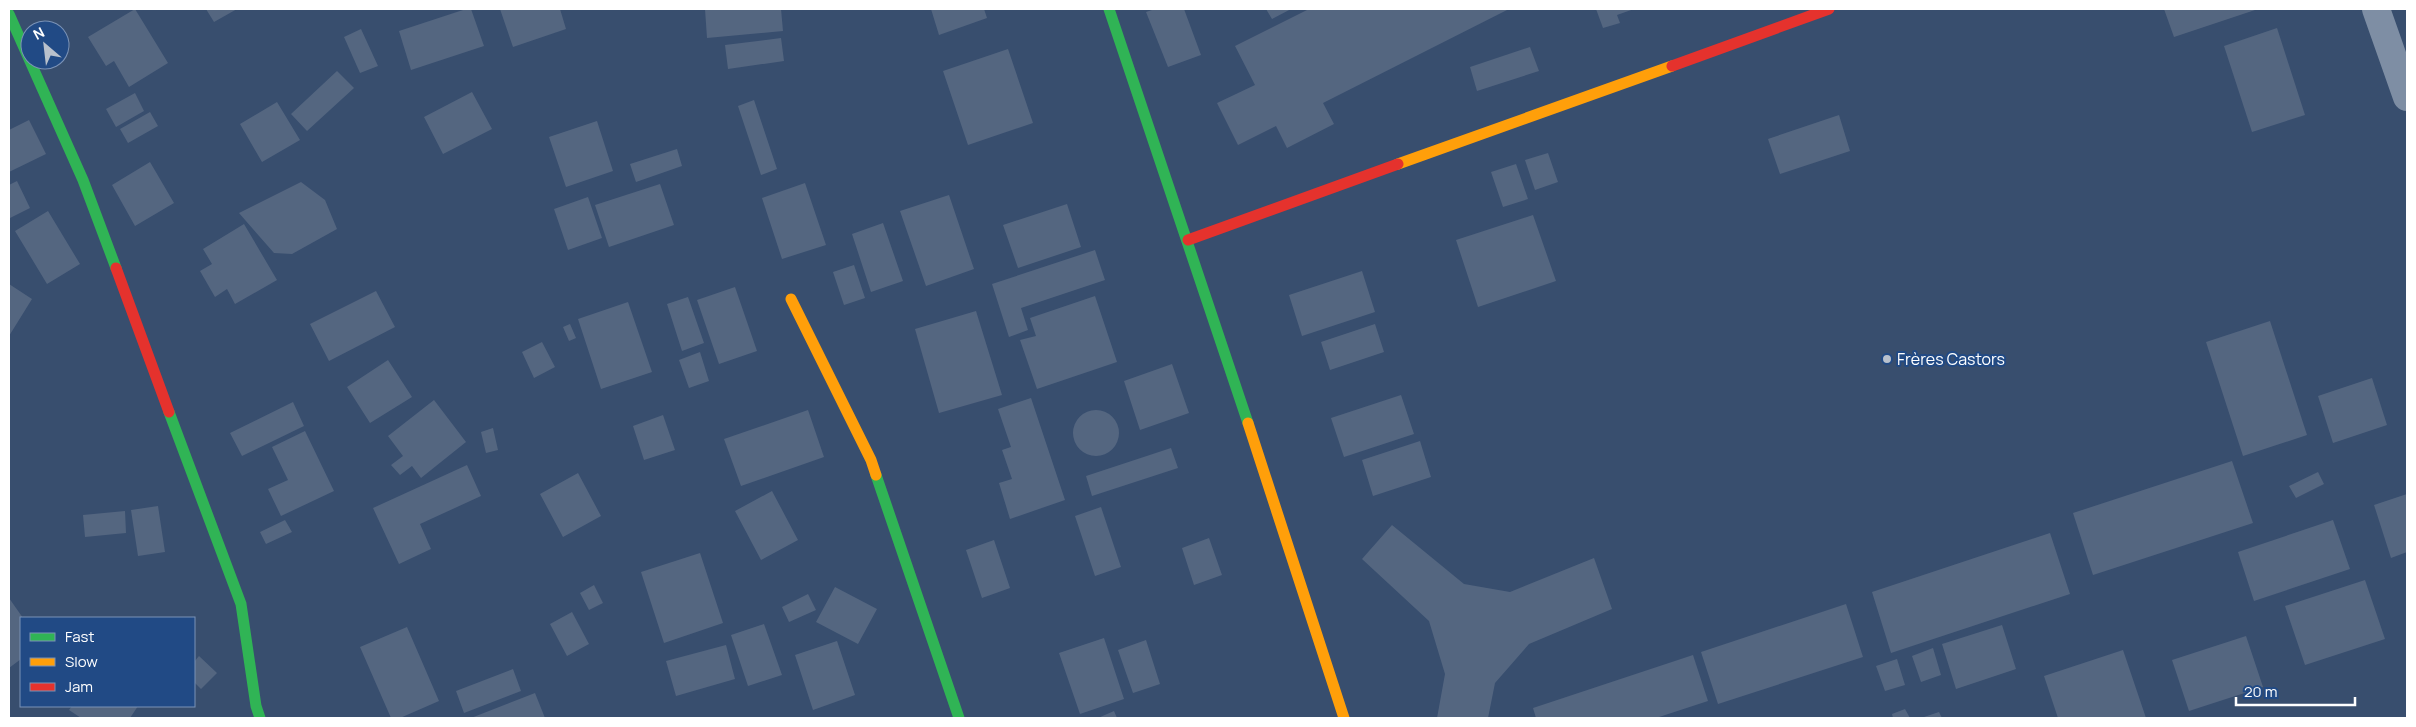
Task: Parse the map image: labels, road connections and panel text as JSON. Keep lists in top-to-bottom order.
{
  "places": ["Frères Castors"],
  "legend": ["Fast", "Slow", "Jam"],
  "scale_bar": "20 m",
  "north": "top left"
}
